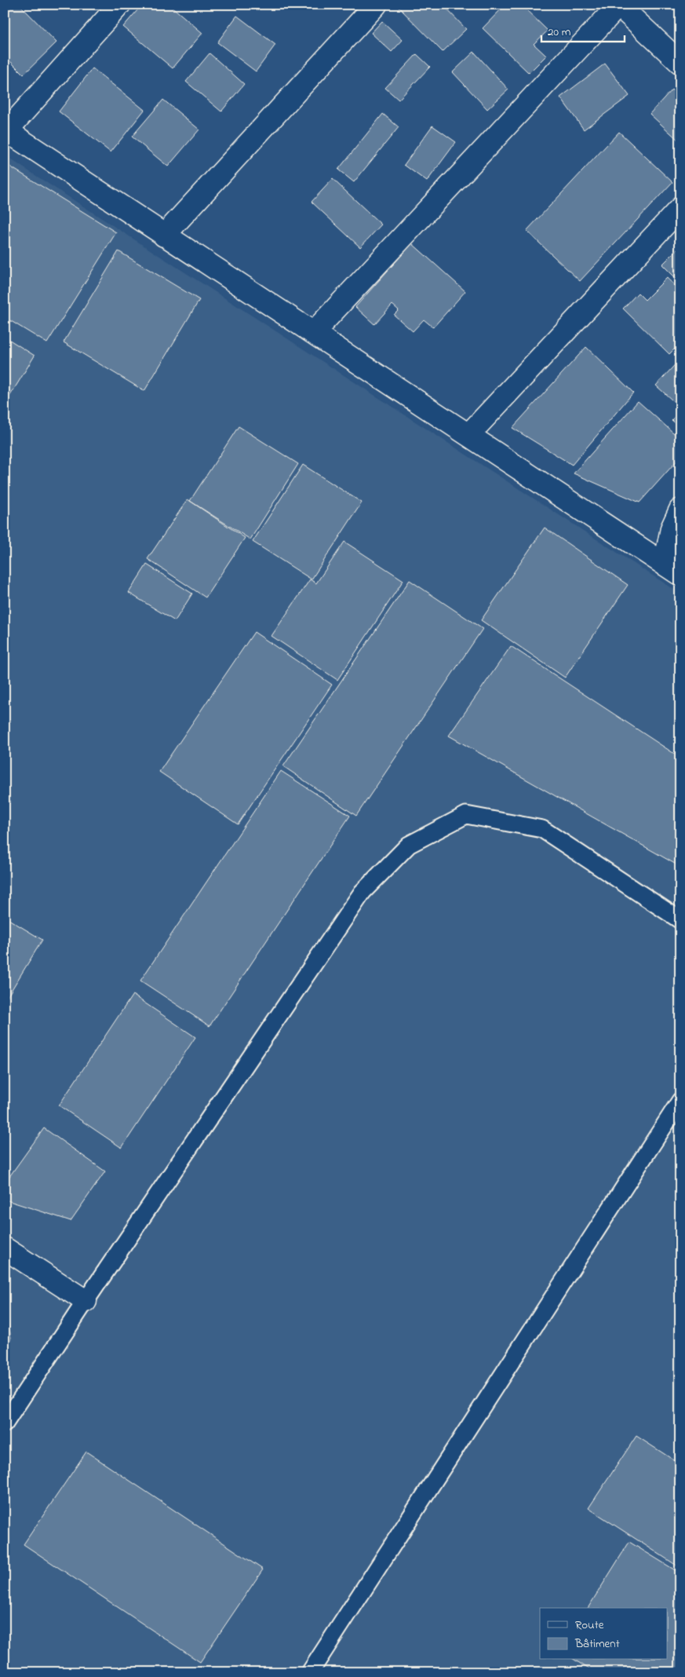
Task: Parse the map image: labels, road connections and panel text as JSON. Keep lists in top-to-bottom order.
{
  "legend": ["Route", "Bâtiment"],
  "scale_bar": "20 m"
}
